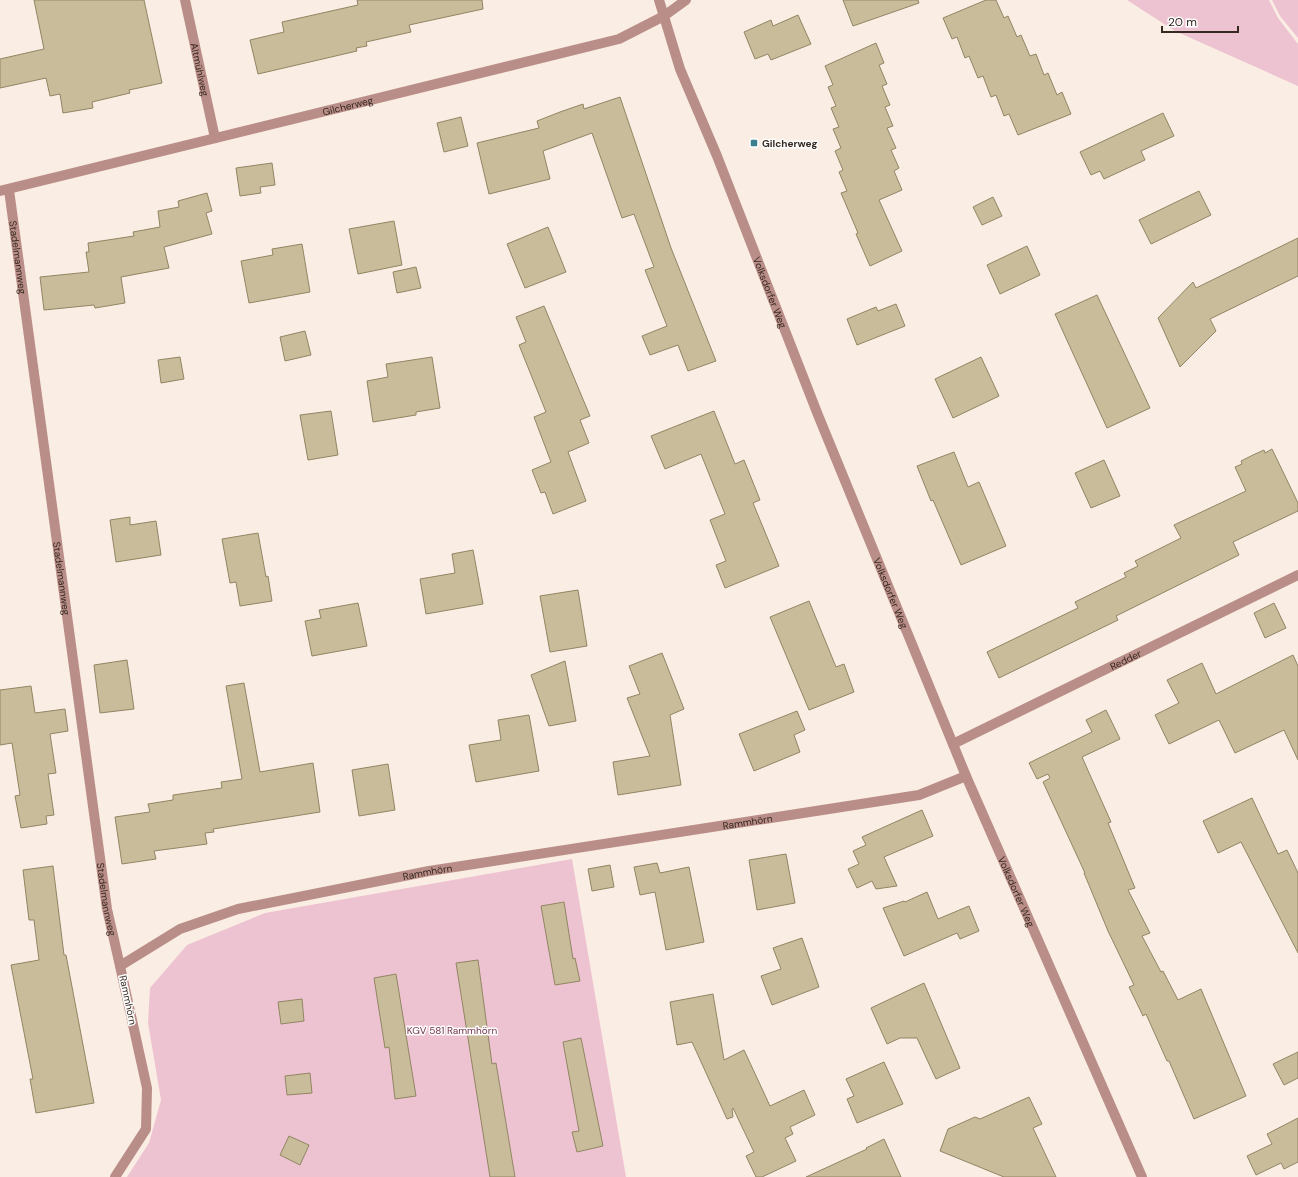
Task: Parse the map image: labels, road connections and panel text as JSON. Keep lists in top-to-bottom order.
{
  "streets": {
    "street": [
      "Altmühlweg",
      "Gilcherweg",
      "Stadelmannweg",
      "Volksdorfer Weg",
      "Redder",
      "Rammhörn"
    ]
  },
  "crossings": [
    ["Altmühlweg", "Gilcherweg"],
    ["Gilcherweg", "Stadelmannweg"],
    ["Gilcherweg", "Volksdorfer Weg"],
    ["Stadelmannweg", "Rammhörn"],
    ["Volksdorfer Weg", "Redder"],
    ["Volksdorfer Weg", "Rammhörn"]
  ],
  "parks": ["KGV 581 Rammhörn"],
  "places": {
    "transit": ["Gilcherweg"]
  },
  "scale_bar": "20 m"
}
